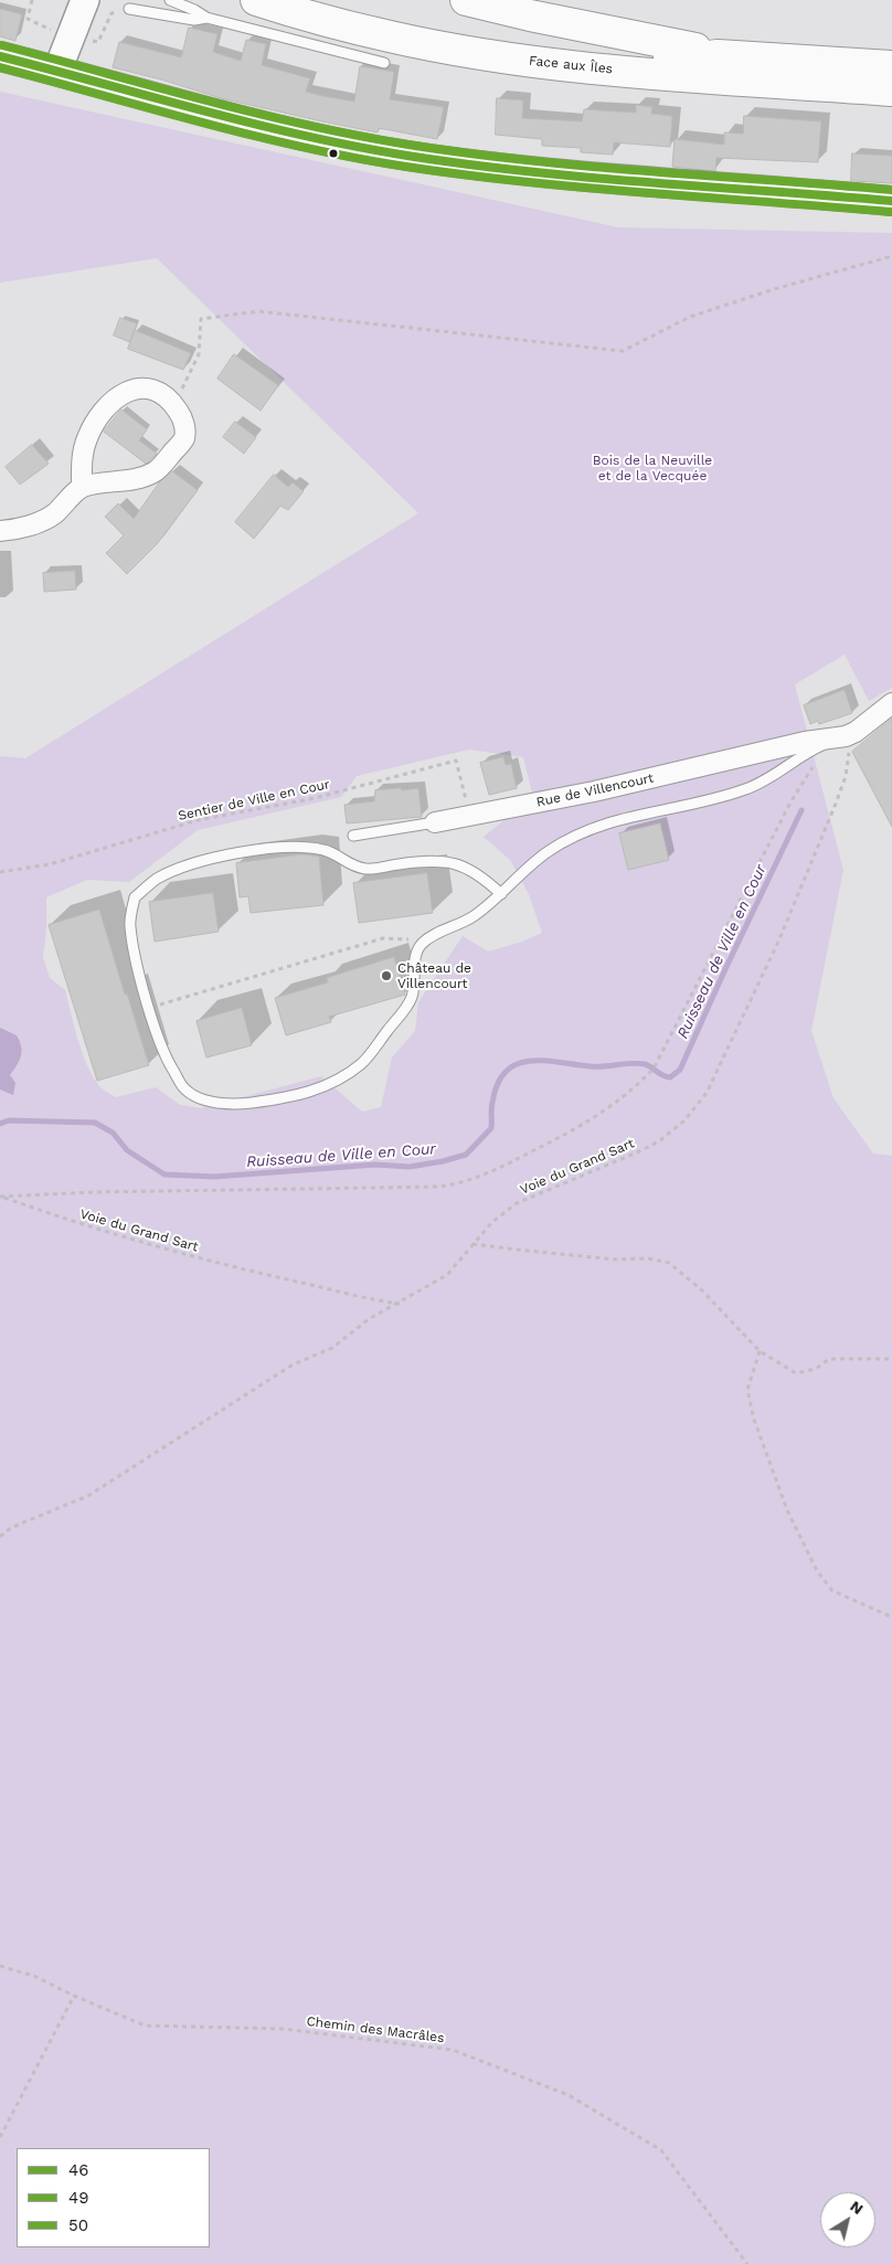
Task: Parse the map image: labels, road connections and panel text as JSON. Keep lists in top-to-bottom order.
{
  "streets": {
    "highway": ["Face aux Îles"],
    "street": ["Rue de Villencourt"],
    "path": ["Sentier de Ville en Cour", "Voie du Grand Sart", "Chemin des Macrâles"]
  },
  "crossings": [
    ["Rue de Villencourt", "Sentier de Ville en Cour"],
    ["Rue de Villencourt", "Voie du Grand Sart"]
  ],
  "water": ["Ruisseau de Ville en Cour"],
  "parks": ["Bois de la Neuville et de la Vecquée"],
  "places": ["Château de Villencourt"],
  "lines": ["transit line 50", "transit line 46", "transit line 49"],
  "legend": ["46", "49", "50"],
  "north": "top right"
}
